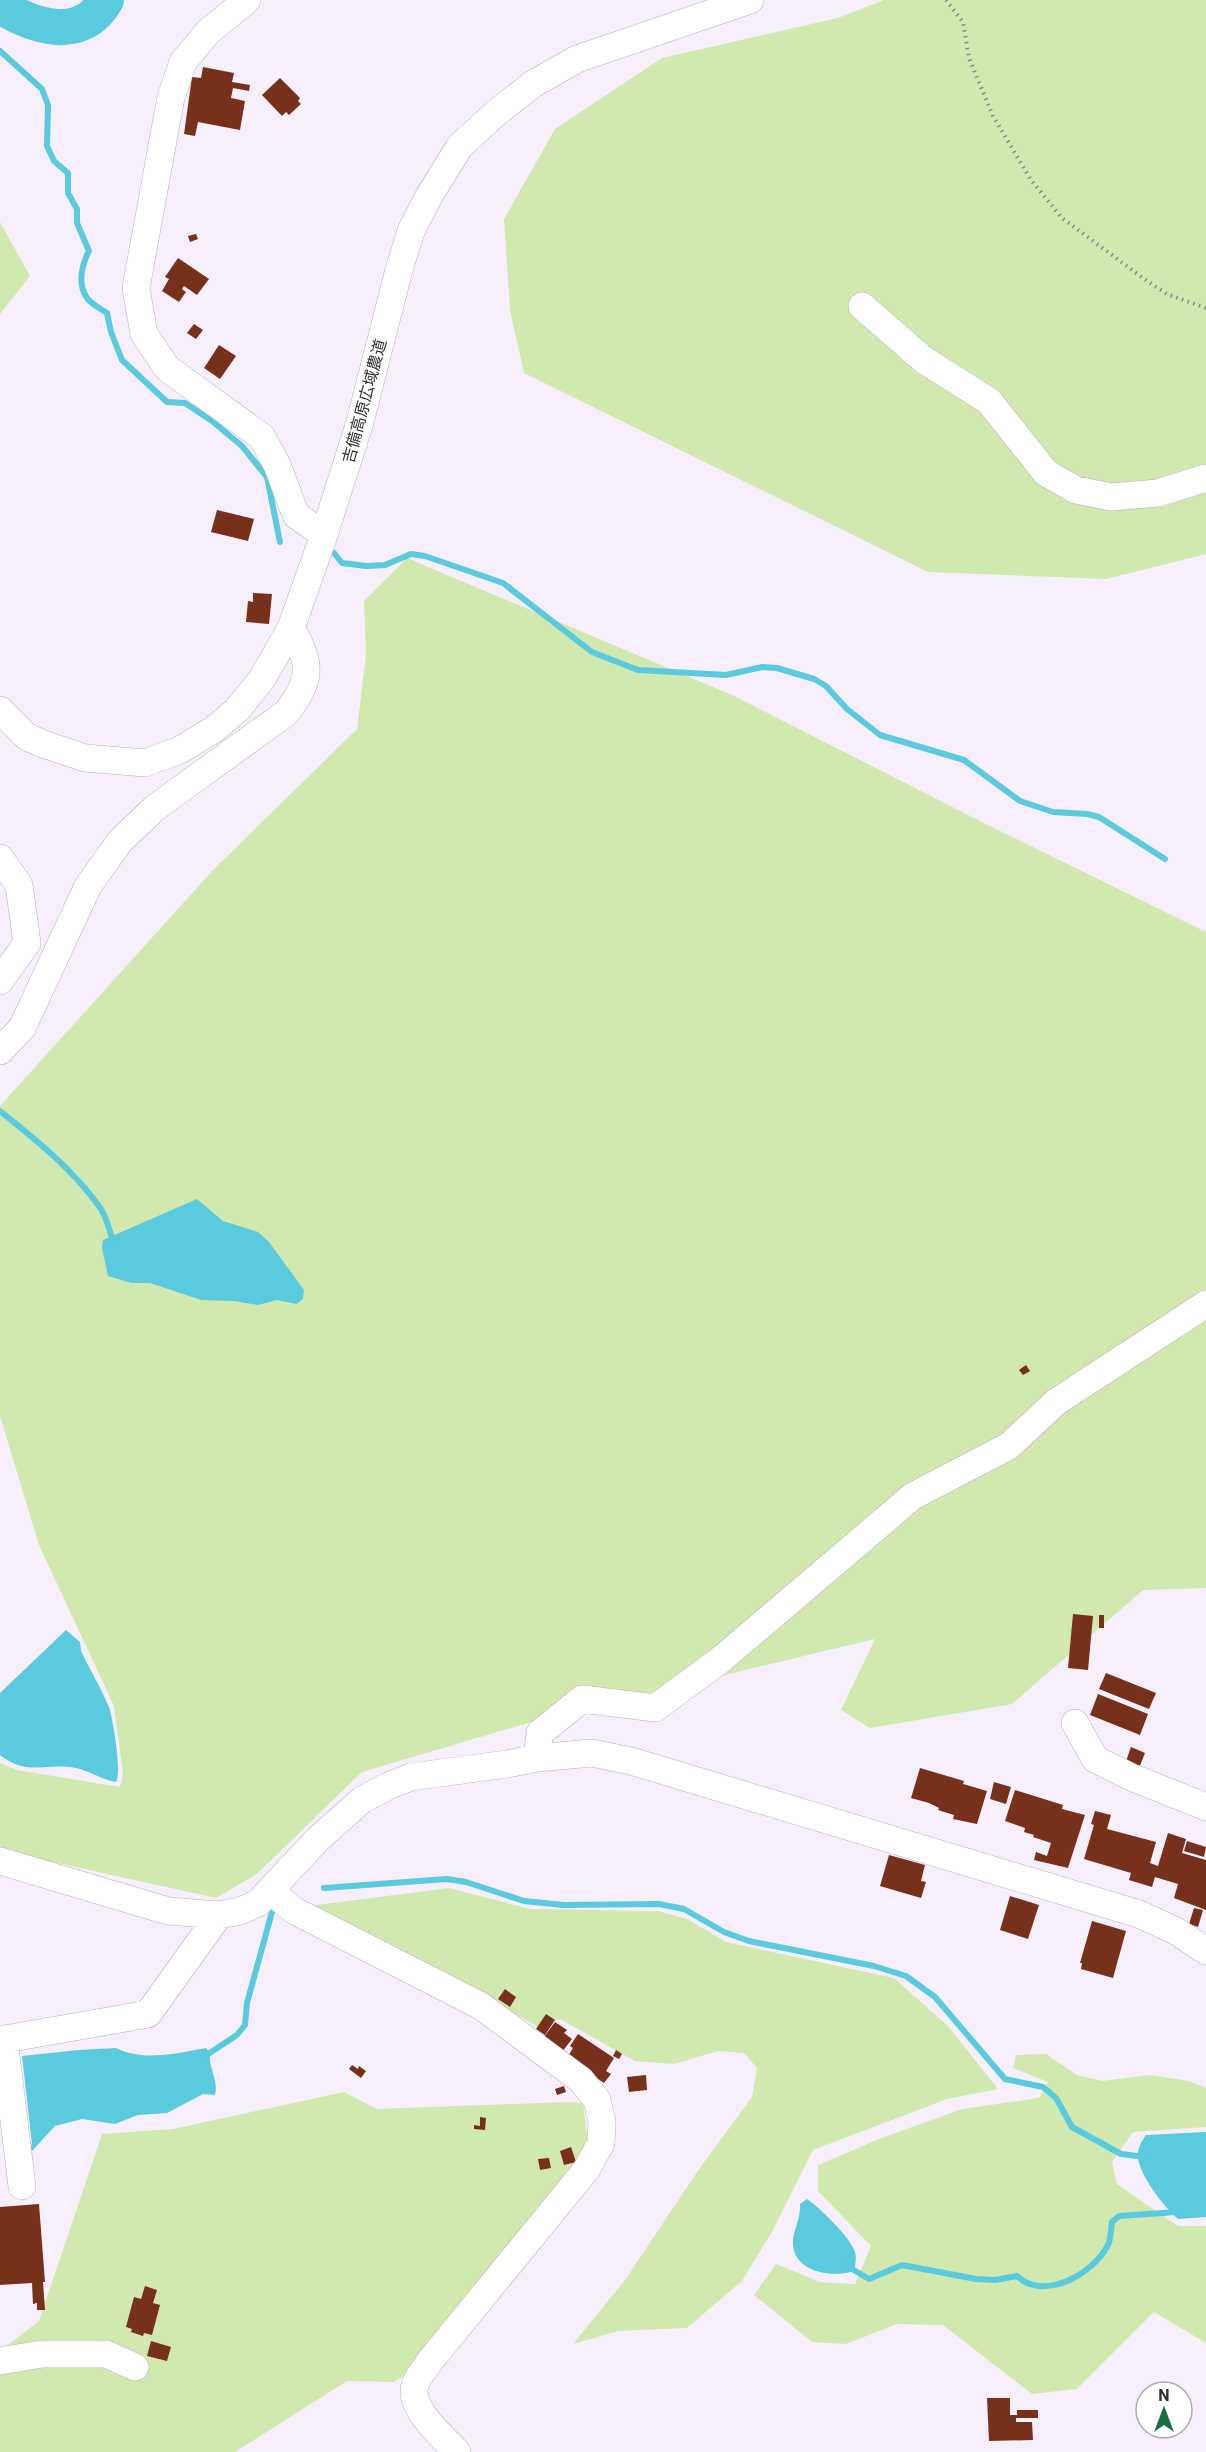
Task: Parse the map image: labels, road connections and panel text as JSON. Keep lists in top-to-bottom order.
{
  "streets": {
    "street": ["吉備高原広域農道"]
  },
  "north": "top"
}
